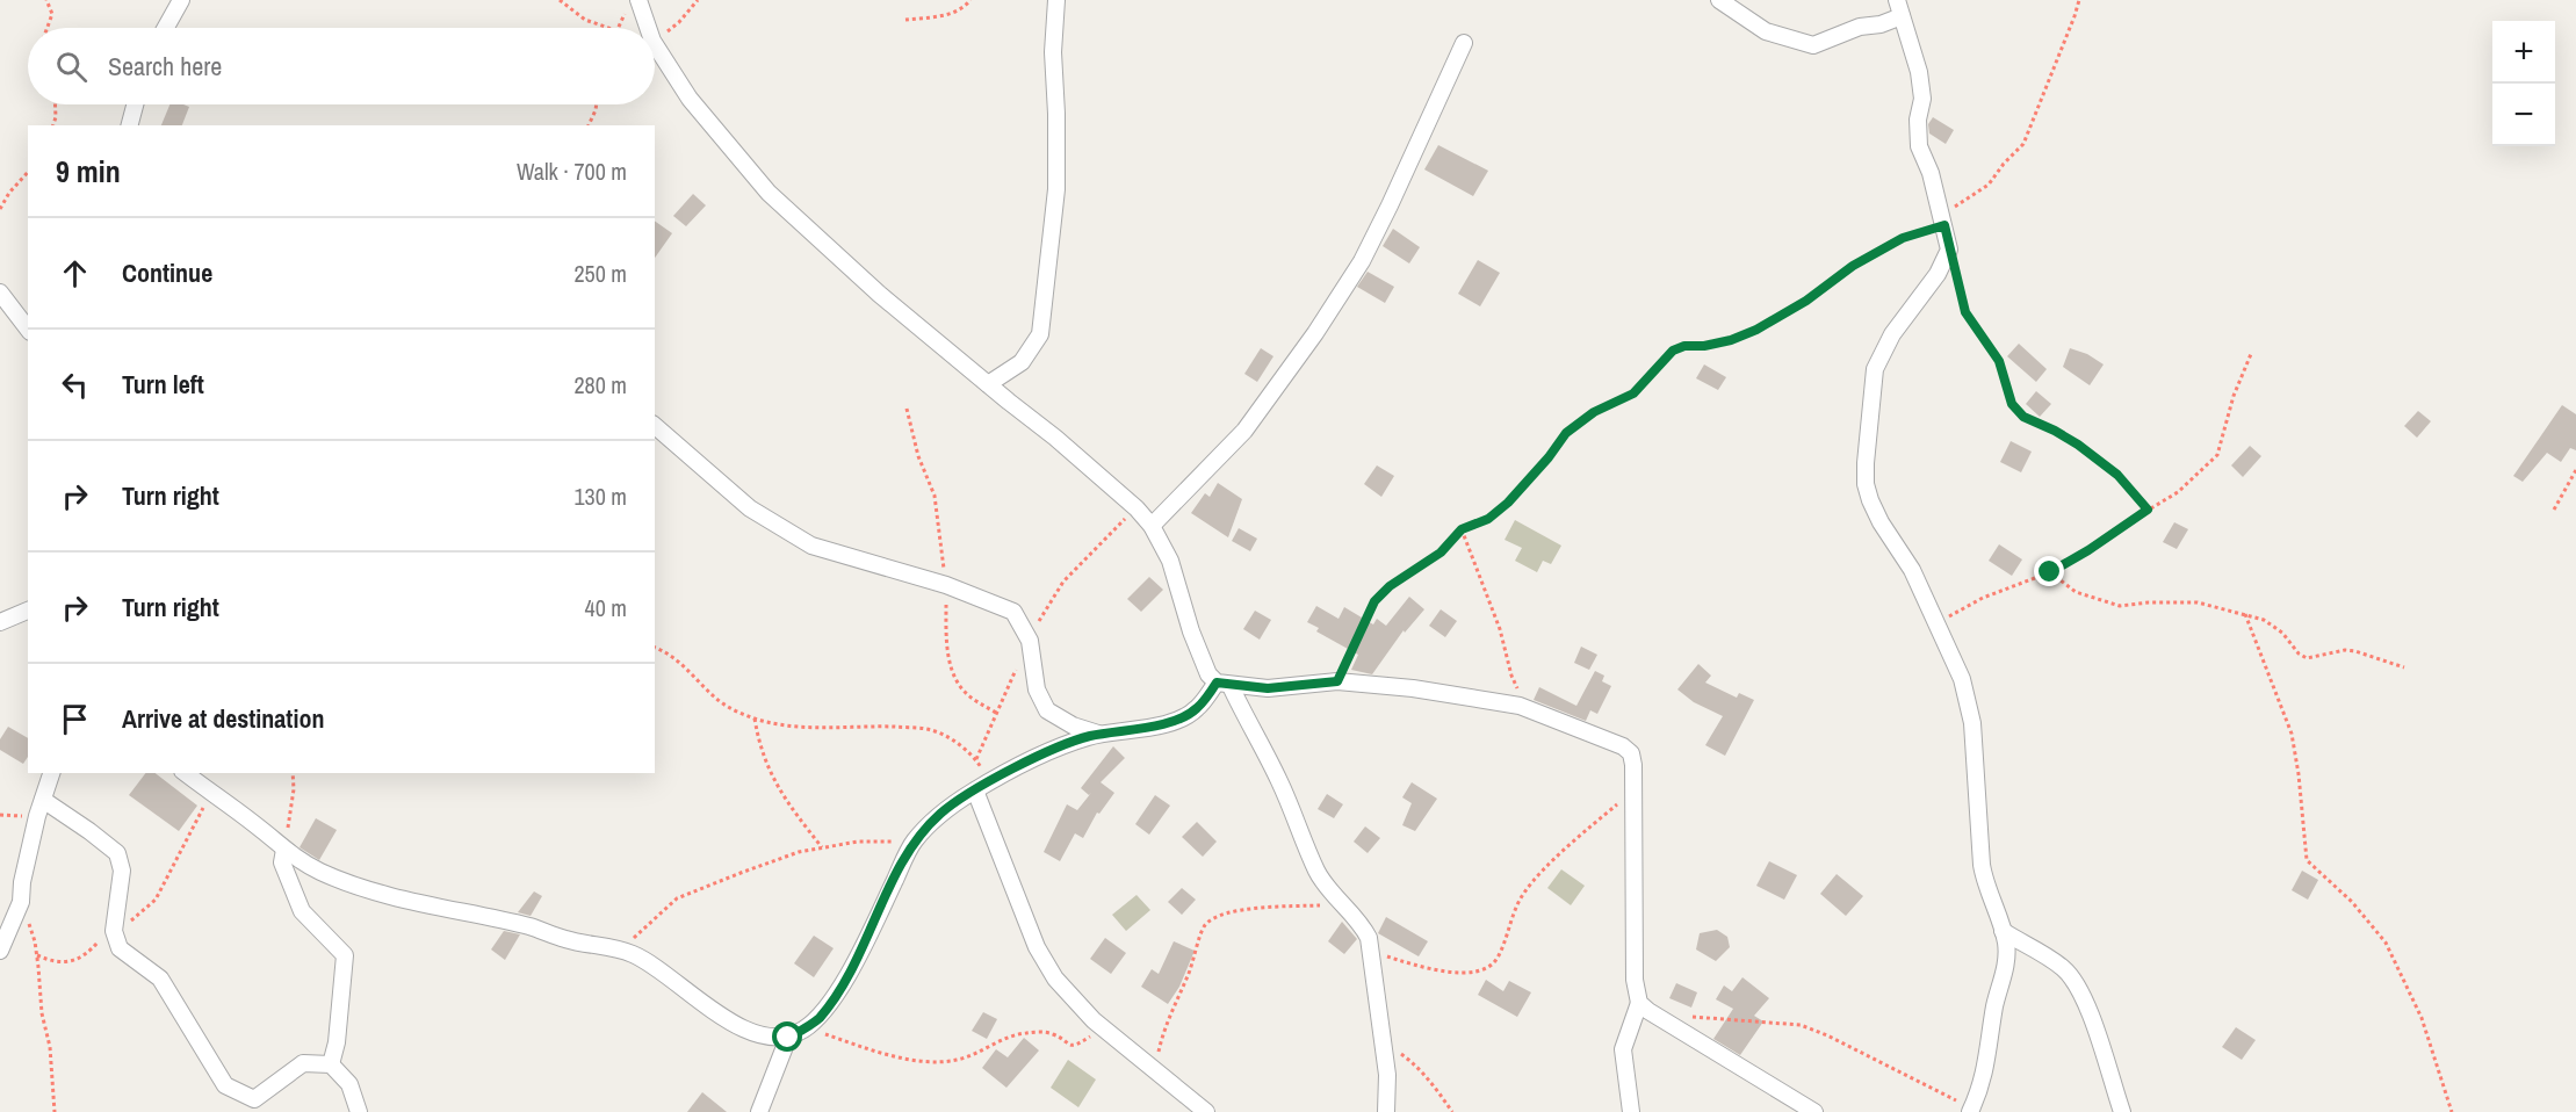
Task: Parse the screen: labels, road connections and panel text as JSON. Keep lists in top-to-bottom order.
{
  "page": {
    "map_buttons": ["+", "−"],
    "search": "Search here",
    "heading": ["9 min", "Walk · 700 m"],
    "list": [
      ["Continue", "250 m"],
      ["Turn left", "280 m"],
      ["Turn right", "130 m"],
      ["Turn right", "40 m"],
      "Arrive at destination"
    ]
  }
}
